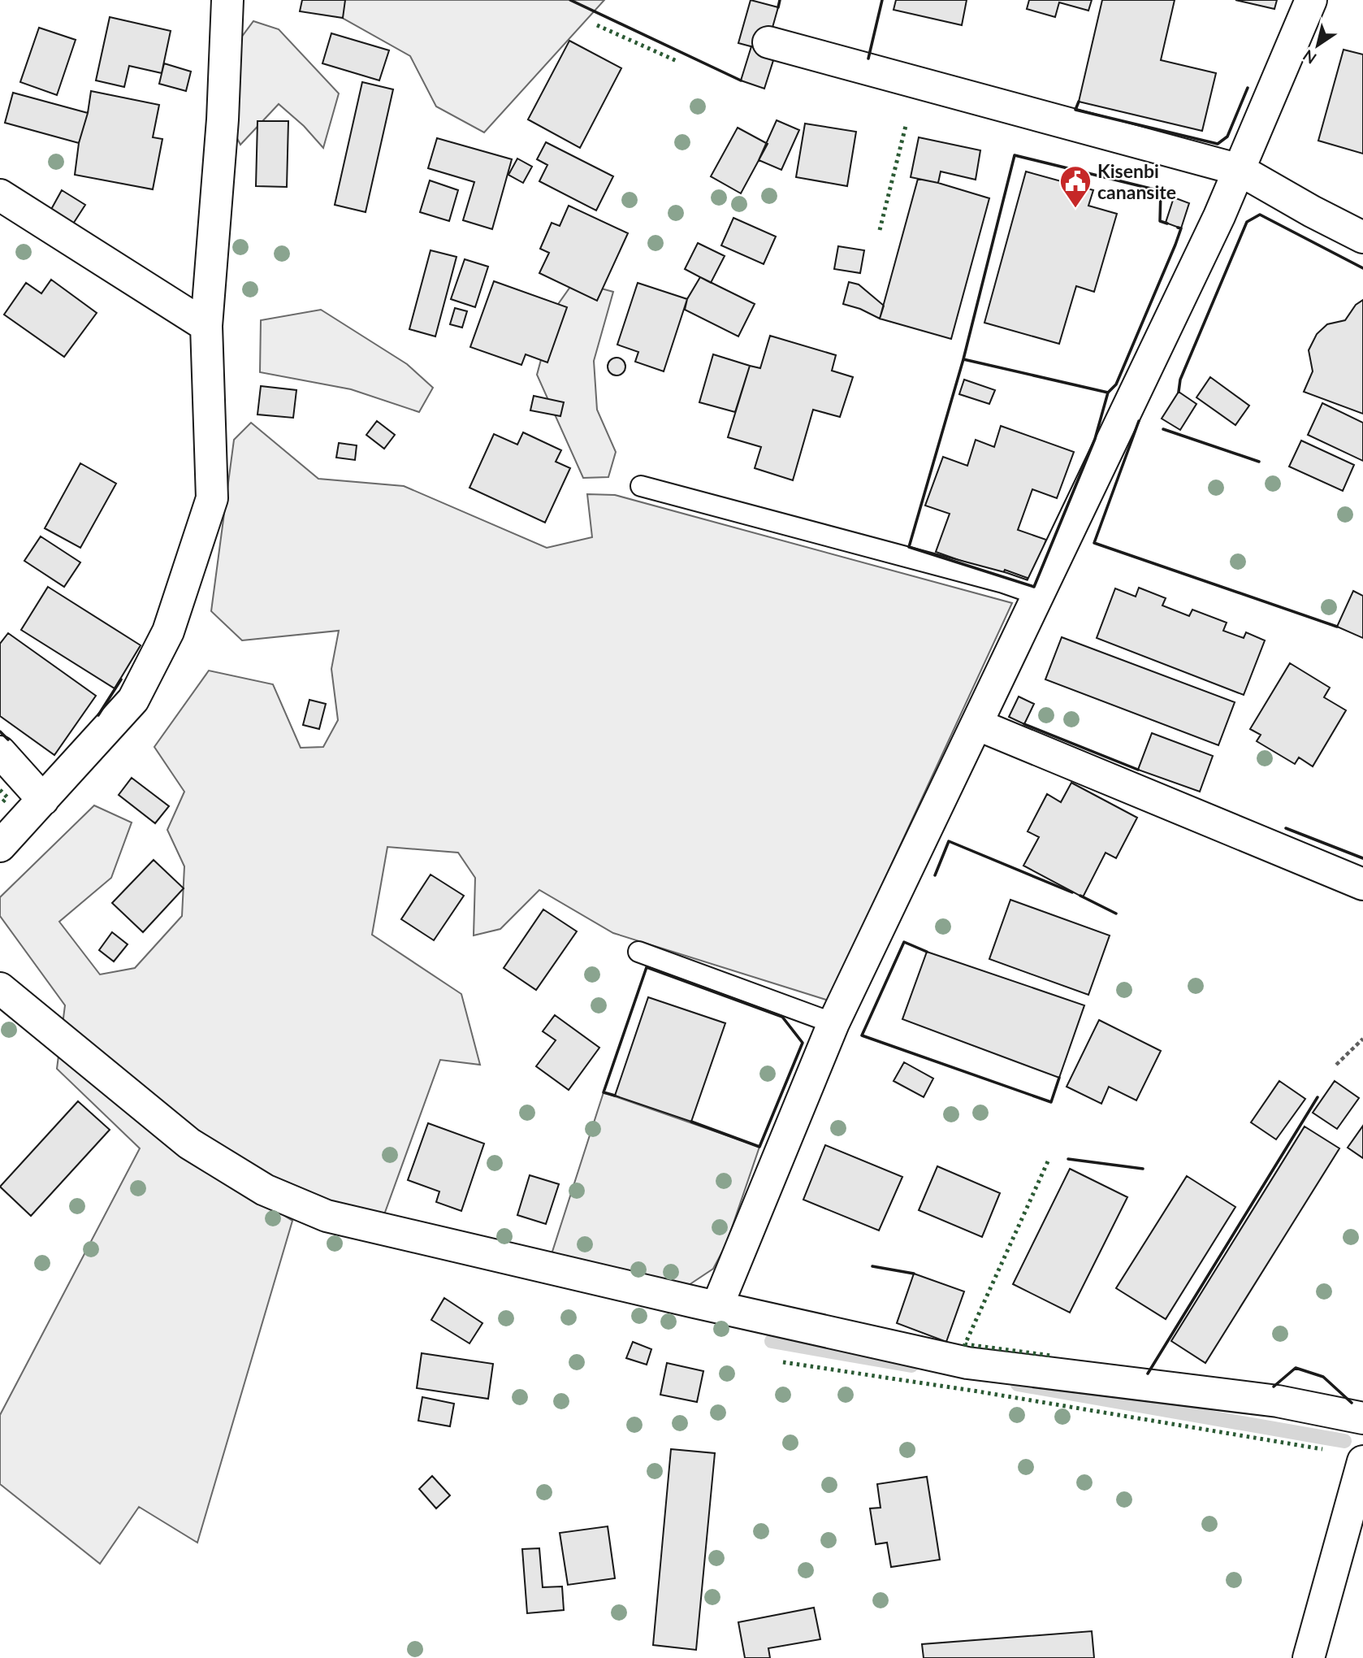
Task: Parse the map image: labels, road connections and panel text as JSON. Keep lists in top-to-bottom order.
{
  "places": {
    "public building": ["Kisenbi canansite"]
  },
  "north": "bottom left"
}
